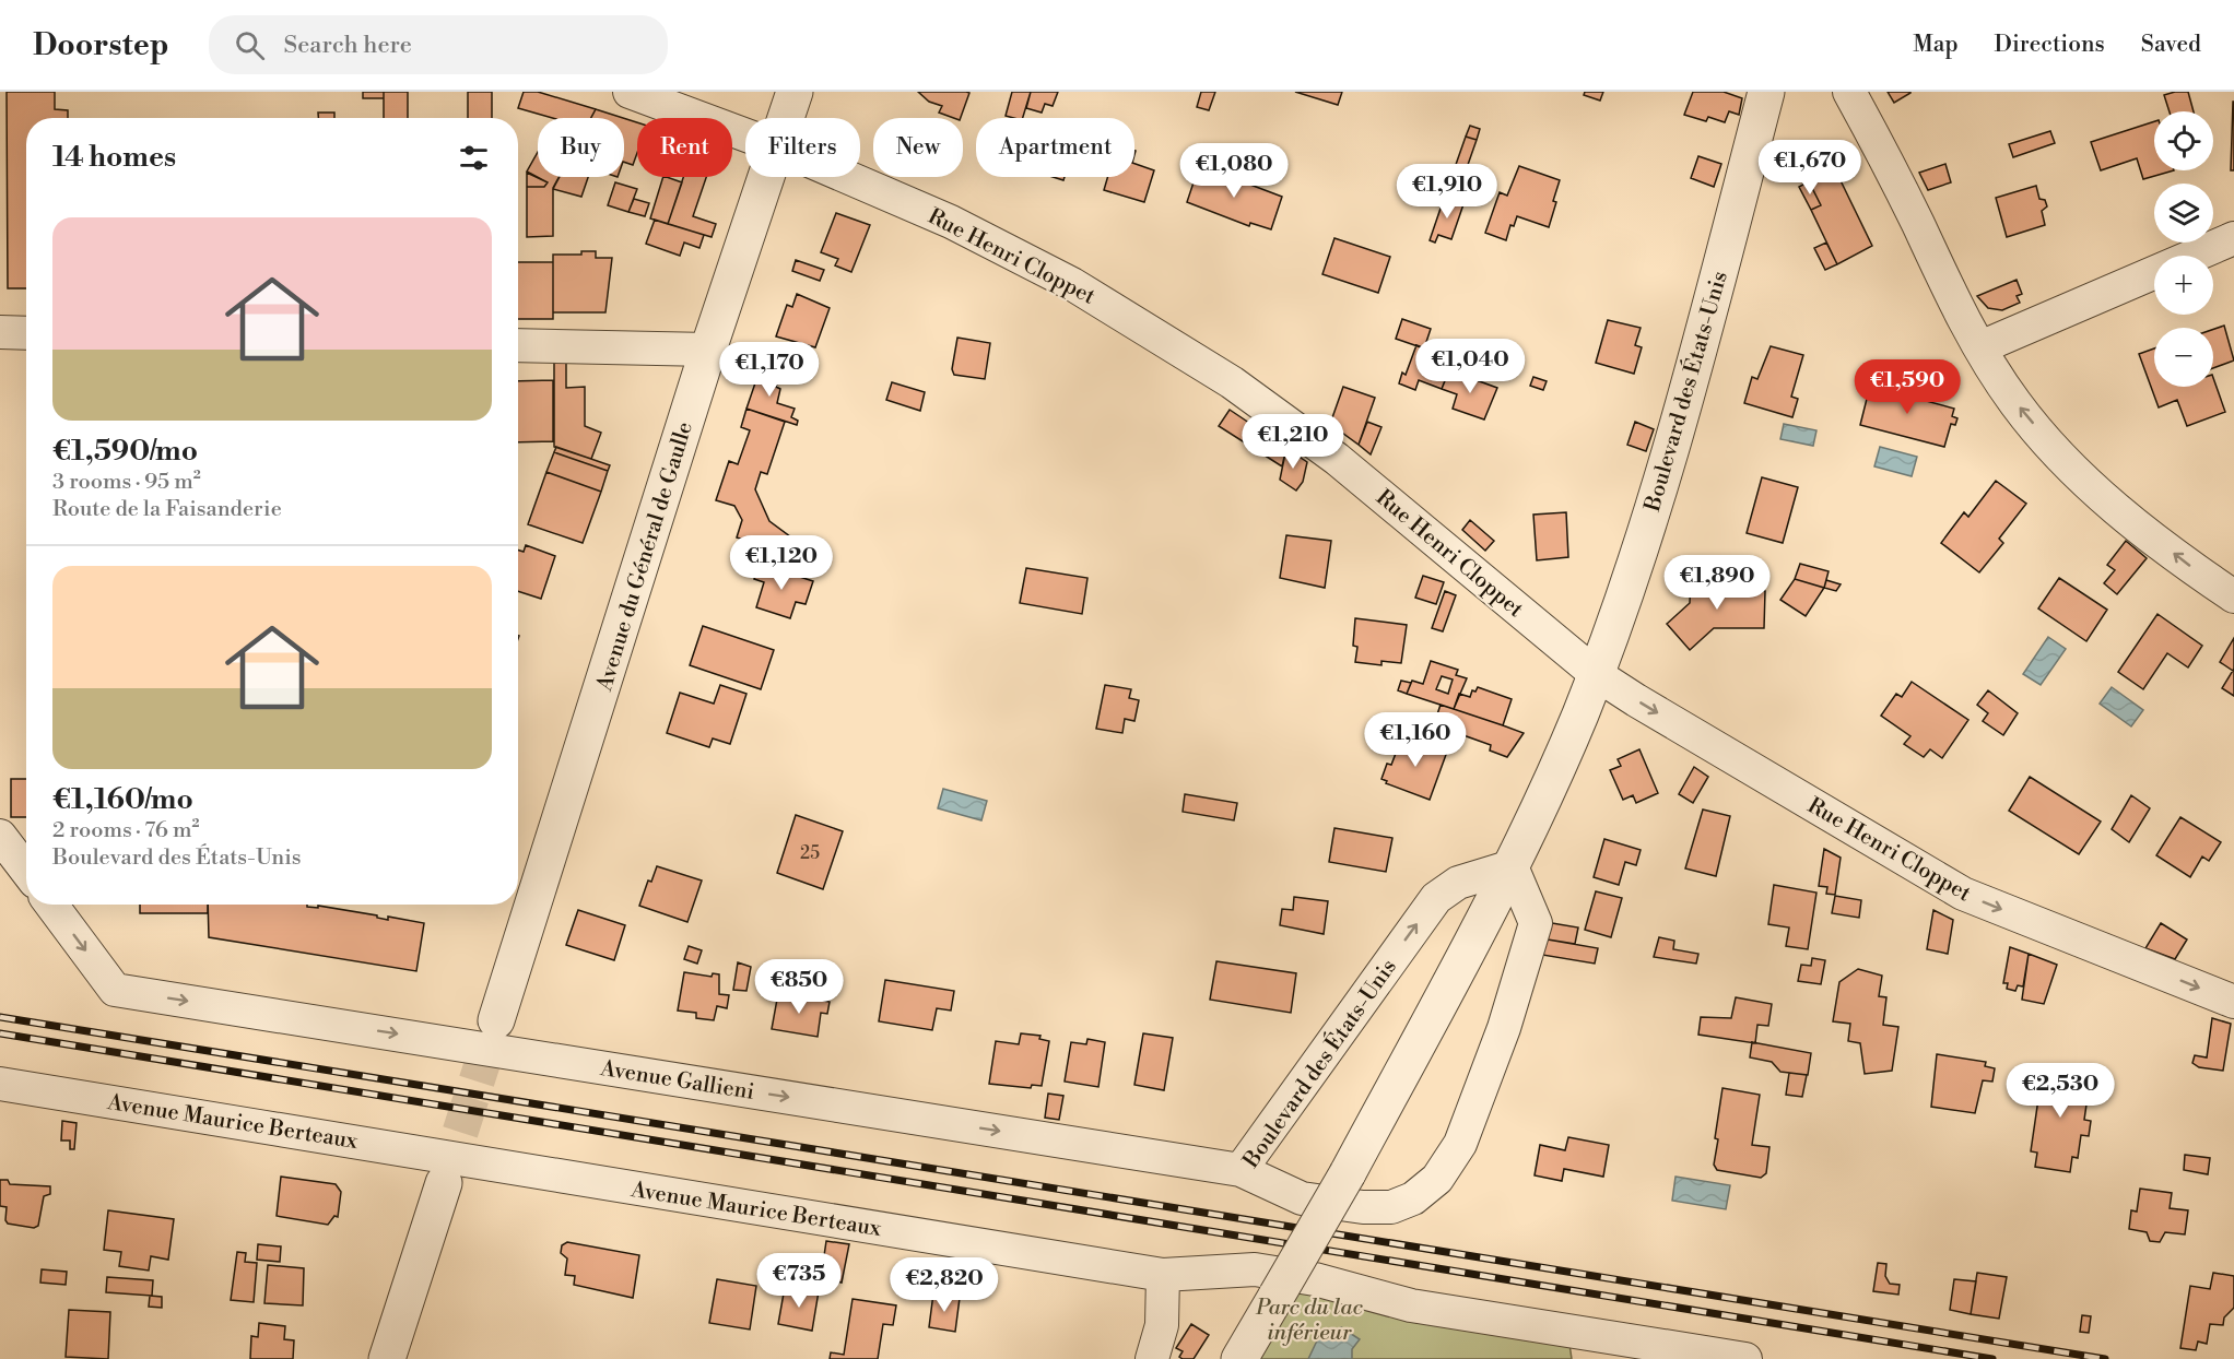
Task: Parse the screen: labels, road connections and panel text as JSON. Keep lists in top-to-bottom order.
{
  "streets": {
    "street": [
      "Rue Henri Cloppet",
      "Boulevard des États-Unis",
      "Avenue du Général de Gaulle",
      "Avenue Gallieni",
      "Avenue Maurice Berteaux"
    ]
  },
  "crossings": [
    ["Rue Henri Cloppet", "Boulevard des États-Unis"],
    ["Boulevard des États-Unis", "Avenue Gallieni"]
  ],
  "one_way": ["Rue Henri Cloppet", "Avenue Gallieni"],
  "parks": ["Parc du lac inférieur"],
  "house_numbers": ["25"],
  "page": {
    "header": "Doorstep",
    "search": "Search here",
    "nav": ["Map", "Directions", "Saved"],
    "map_buttons": ["+", "−"],
    "chip": [
      "Buy",
      "Rent",
      "Filters",
      "New",
      "Apartment"
    ],
    "heading": "14 homes",
    "price": [
      "€1,670",
      "€1,080",
      "€1,910",
      "€1,040",
      "€1,170",
      "€1,590",
      "€1,210",
      "€1,120",
      "€1,890",
      "€1,160",
      "€850",
      "€2,530",
      "€735",
      "€2,820"
    ],
    "list": [
      {
        "name": "€1,590/mo",
        "note": "3 rooms · 95 m² · Route de la Faisanderie"
      },
      {
        "name": "€1,160/mo",
        "note": "2 rooms · 76 m² · Boulevard des États-Unis"
      }
    ]
  }
}
